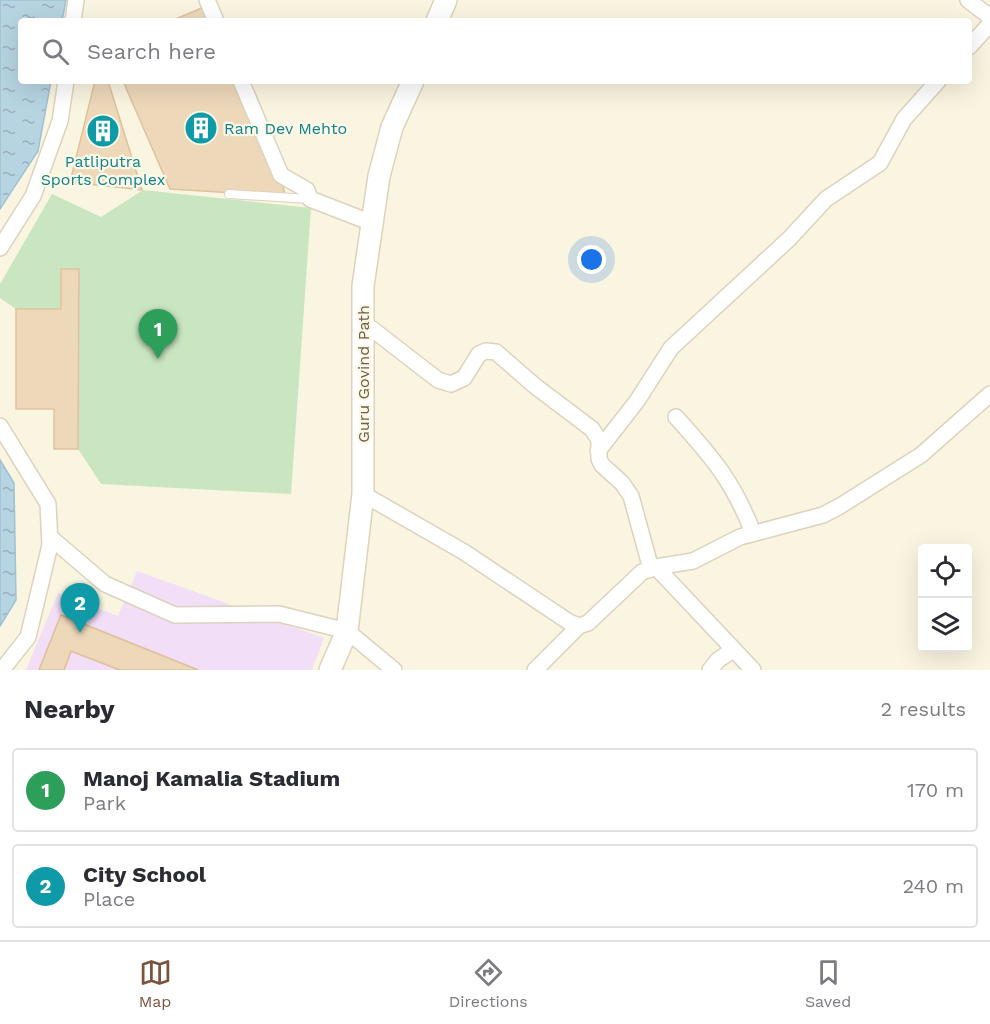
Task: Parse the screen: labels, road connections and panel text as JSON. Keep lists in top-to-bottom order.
{
  "streets": {
    "street": ["Guru Govind Path"]
  },
  "places": {
    "building": ["Ram Dev Mehto", "Patliputra Sports Complex"]
  },
  "page": {
    "search": "Search here",
    "pins": ["1", "2"],
    "heading": ["Nearby", "2 results"],
    "list": [
      {
        "mark": "1",
        "name": "Manoj Kamalia Stadium",
        "note": "Park",
        "value": "170 m"
      },
      {
        "mark": "2",
        "name": "City School",
        "note": "Place",
        "value": "240 m"
      }
    ],
    "nav": ["Map", "Directions", "Saved"]
  }
}
